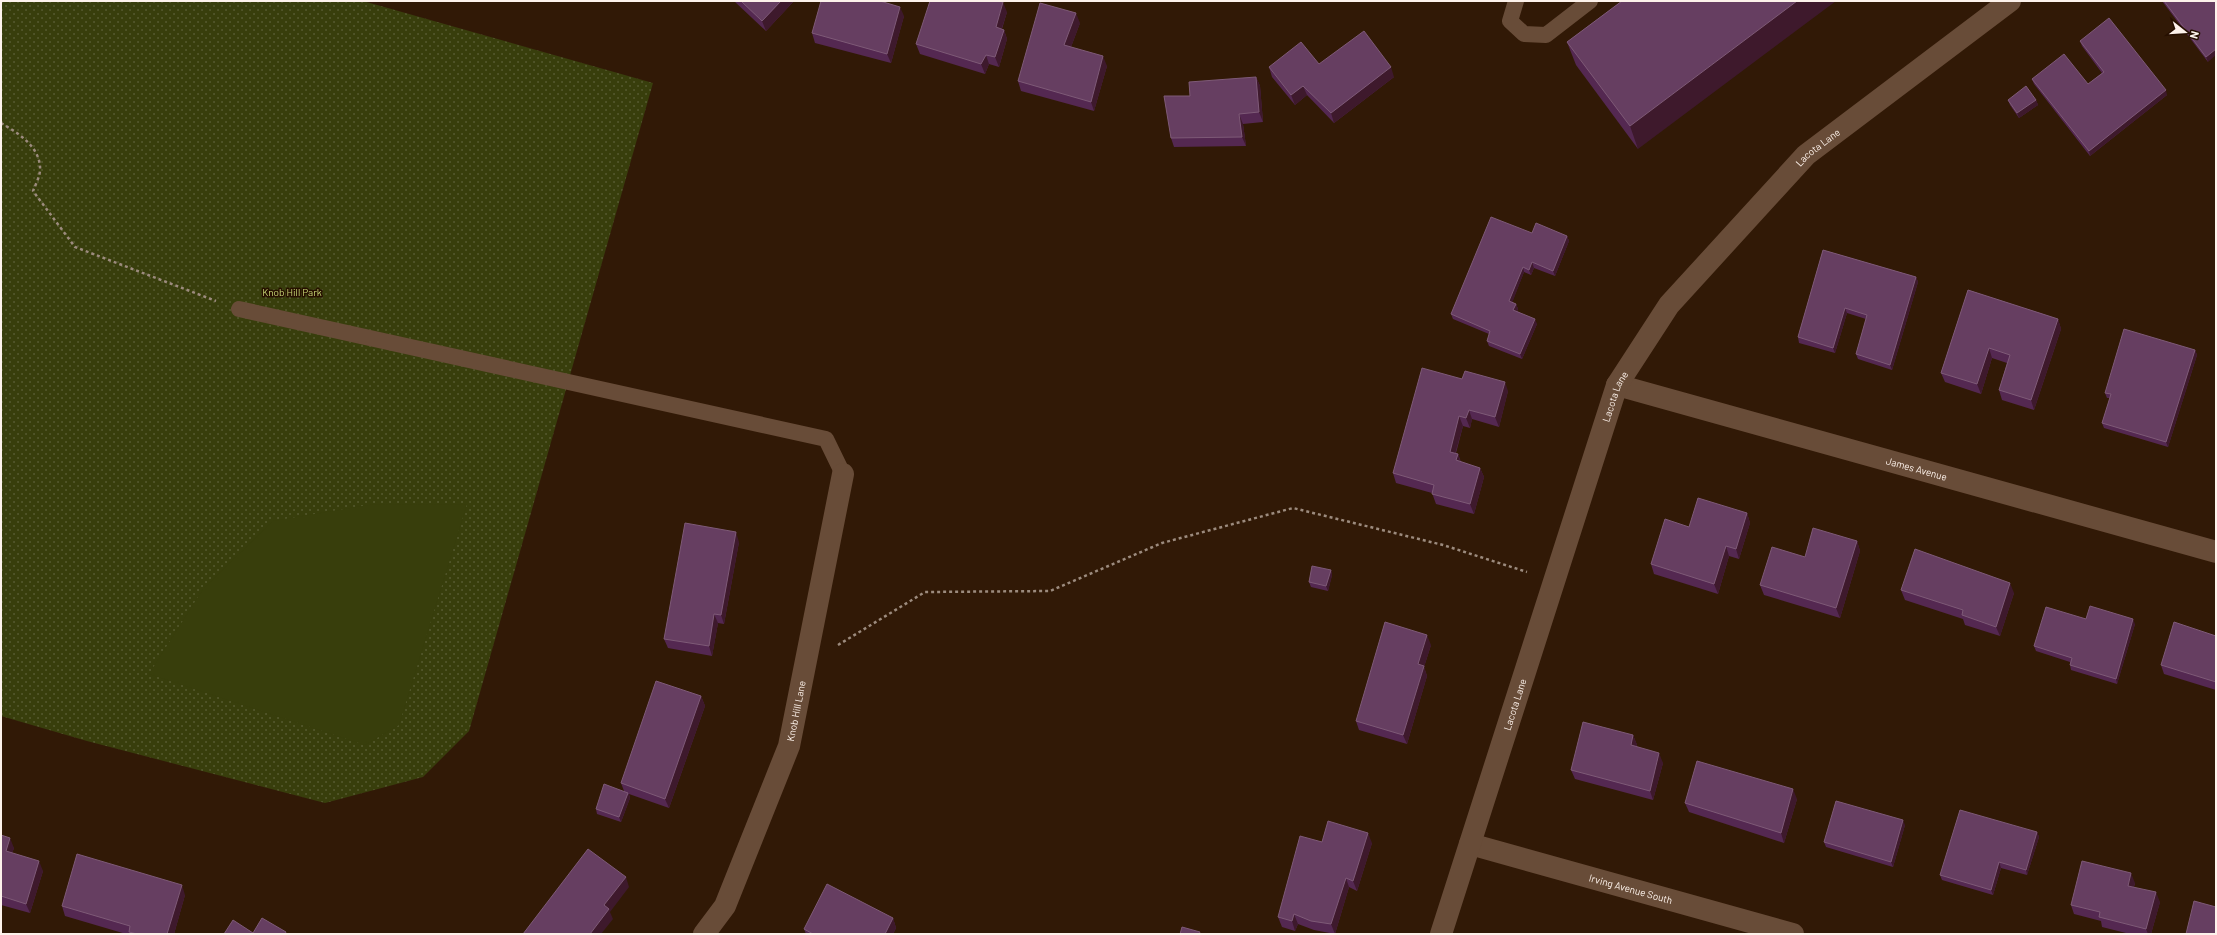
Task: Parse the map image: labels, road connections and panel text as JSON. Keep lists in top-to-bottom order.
{
  "streets": {
    "street": [
      "Lacota Lane",
      "James Avenue",
      "Knob Hill Lane",
      "Irving Avenue South"
    ]
  },
  "crossings": [
    ["Lacota Lane", "James Avenue"],
    ["Lacota Lane", "Irving Avenue South"]
  ],
  "parks": ["Knob Hill Park"],
  "north": "right"
}
